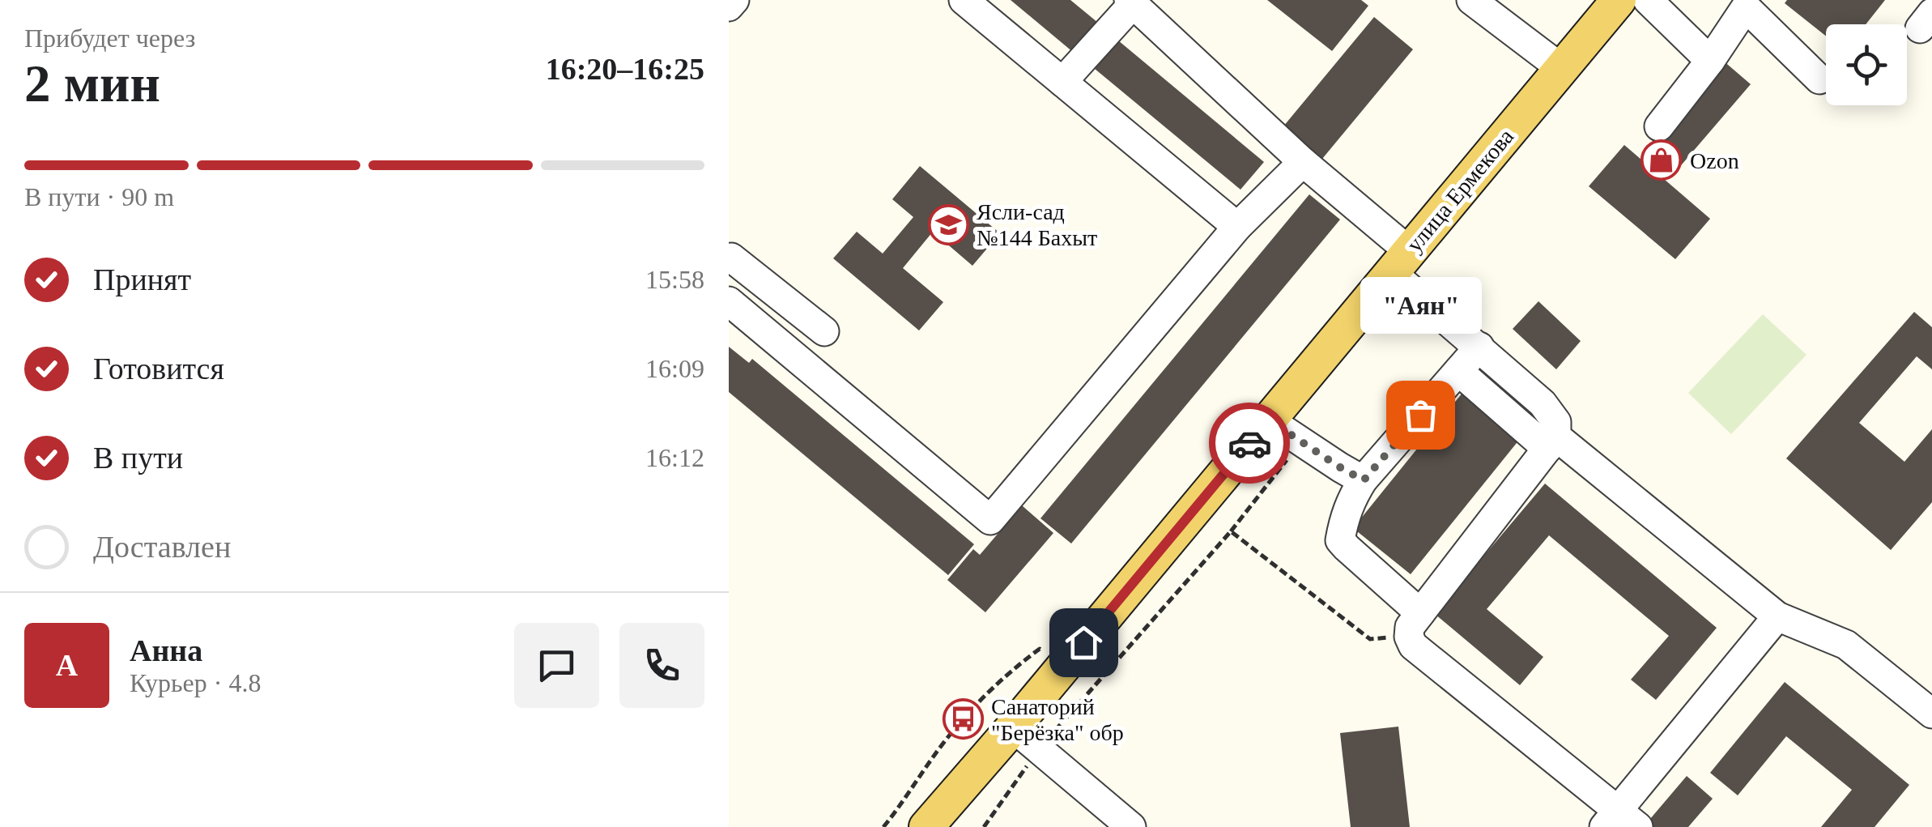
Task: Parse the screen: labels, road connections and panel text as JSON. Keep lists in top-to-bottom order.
{
  "streets": {
    "main road": ["улица Ермекова"]
  },
  "places": {
    "shop": ["Ozon"],
    "school or university": ["Ясли-сад №144 Бахыт"],
    "other": ["\"Аян\""],
    "bus stop": ["Санаторий \"Берёзка\" обр"]
  },
  "page": {
    "heading": ["2 мин", "Прибудет через", "16:20–16:25"],
    "panel": ["Анна", "Курьер · 4.8"],
    "bar": "В пути · 90 m",
    "list": [
      ["Принят", "15:58"],
      ["Готовится", "16:09"],
      ["В пути", "16:12"],
      "Доставлен"
    ],
    "bubble": "\"Аян\"",
    "round": "А"
  }
}
